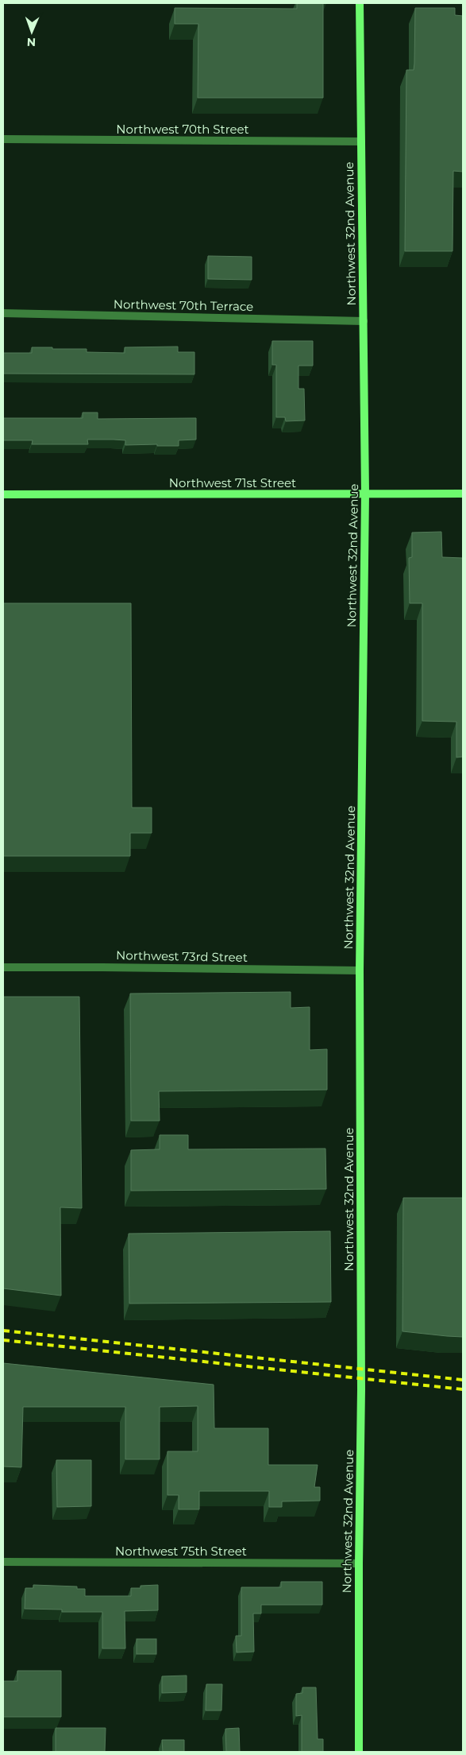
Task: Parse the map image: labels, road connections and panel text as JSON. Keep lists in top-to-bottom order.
{
  "streets": {
    "main road": ["Northwest 32nd Avenue", "Northwest 71st Street"],
    "street": [
      "Northwest 70th Street",
      "Northwest 70th Terrace",
      "Northwest 73rd Street",
      "Northwest 75th Street"
    ]
  },
  "crossings": [
    ["Northwest 70th Street", "Northwest 32nd Avenue"],
    ["Northwest 32nd Avenue", "Northwest 70th Terrace"],
    ["Northwest 32nd Avenue", "Northwest 71st Street"],
    ["Northwest 32nd Avenue", "Northwest 73rd Street"],
    ["Northwest 32nd Avenue", "Northwest 75th Street"]
  ],
  "north": "bottom"
}
